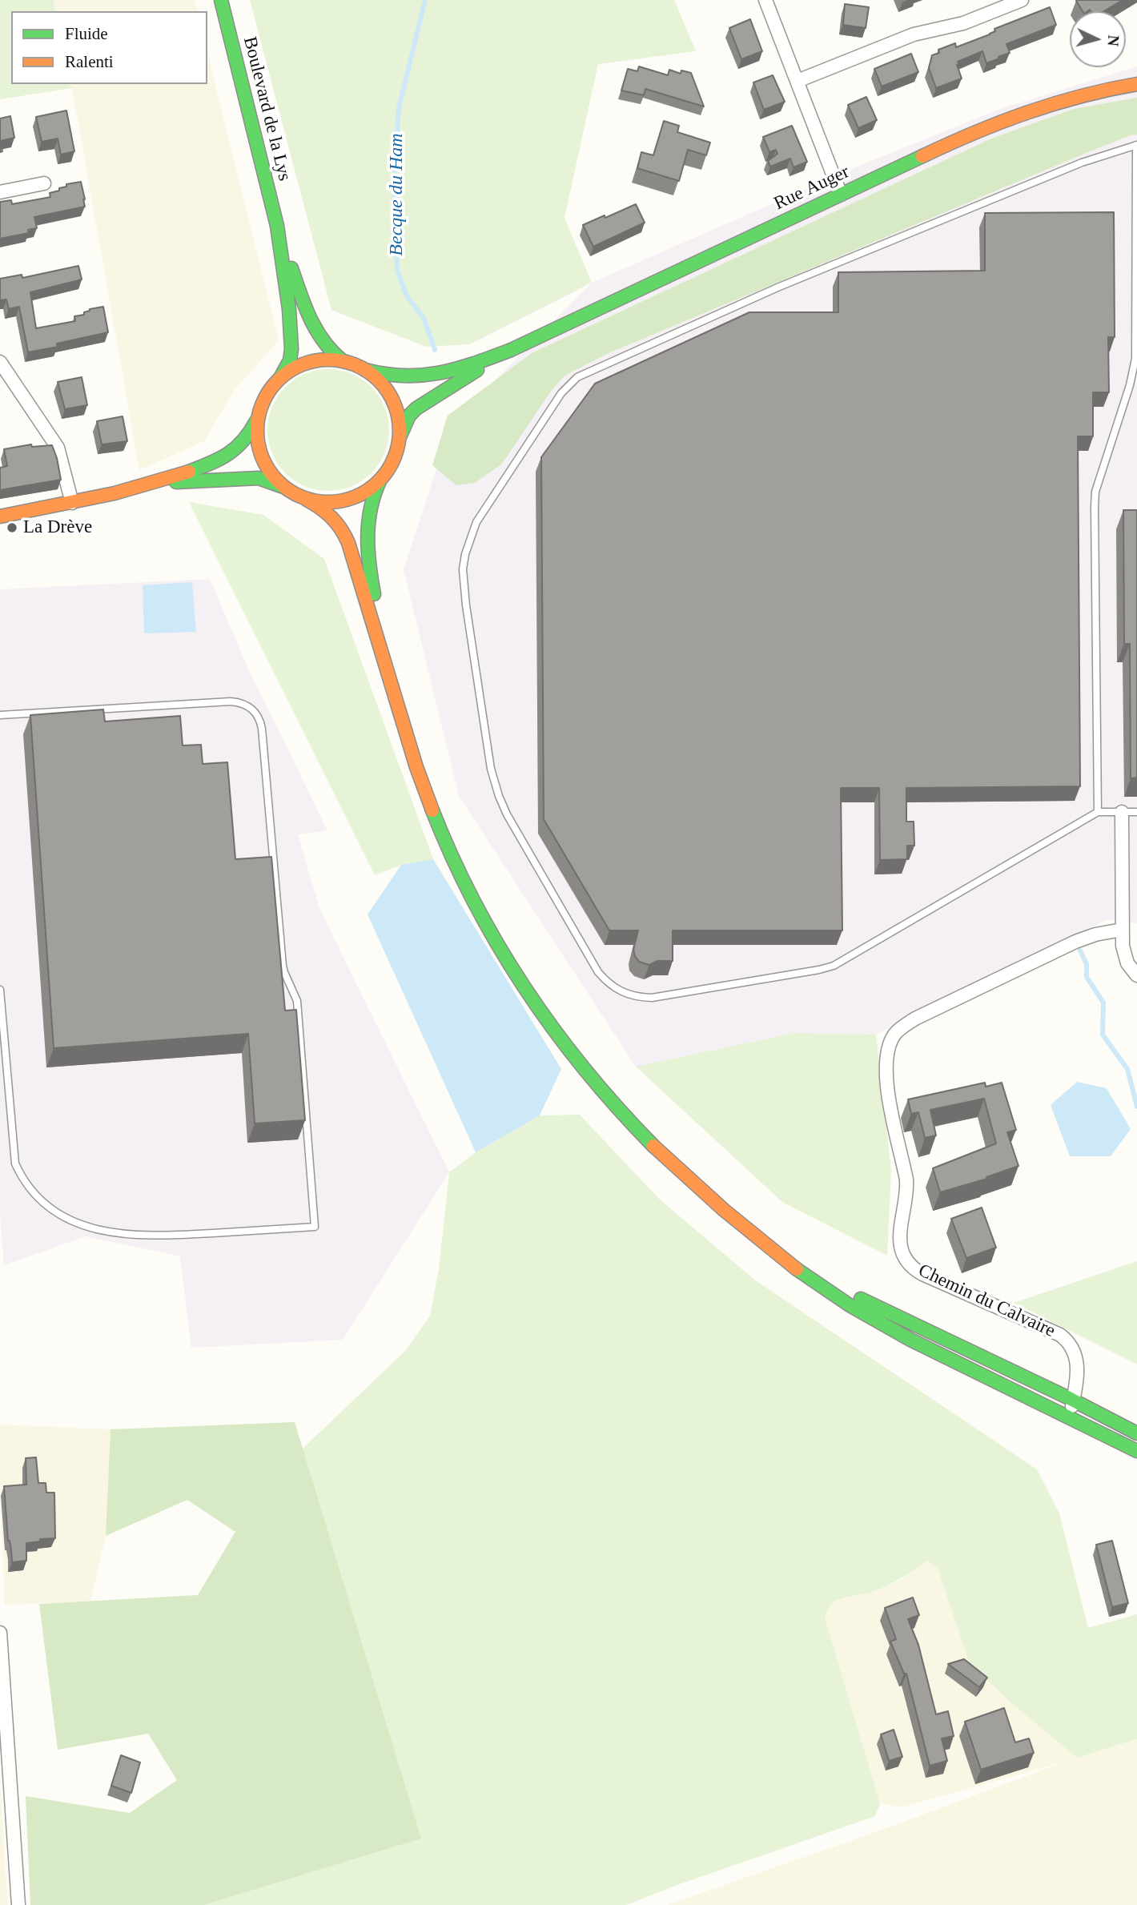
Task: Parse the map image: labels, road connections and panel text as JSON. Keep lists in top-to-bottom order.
{
  "streets": {
    "main road": ["Boulevard de la Lys", "Rue Auger"],
    "street": ["Chemin du Calvaire"]
  },
  "crossings": [
    ["Boulevard de la Lys", "Rue Auger"]
  ],
  "water": ["Becque du Ham"],
  "places": ["La Drève"],
  "legend": ["Fluide", "Ralenti"],
  "north": "right"
}
